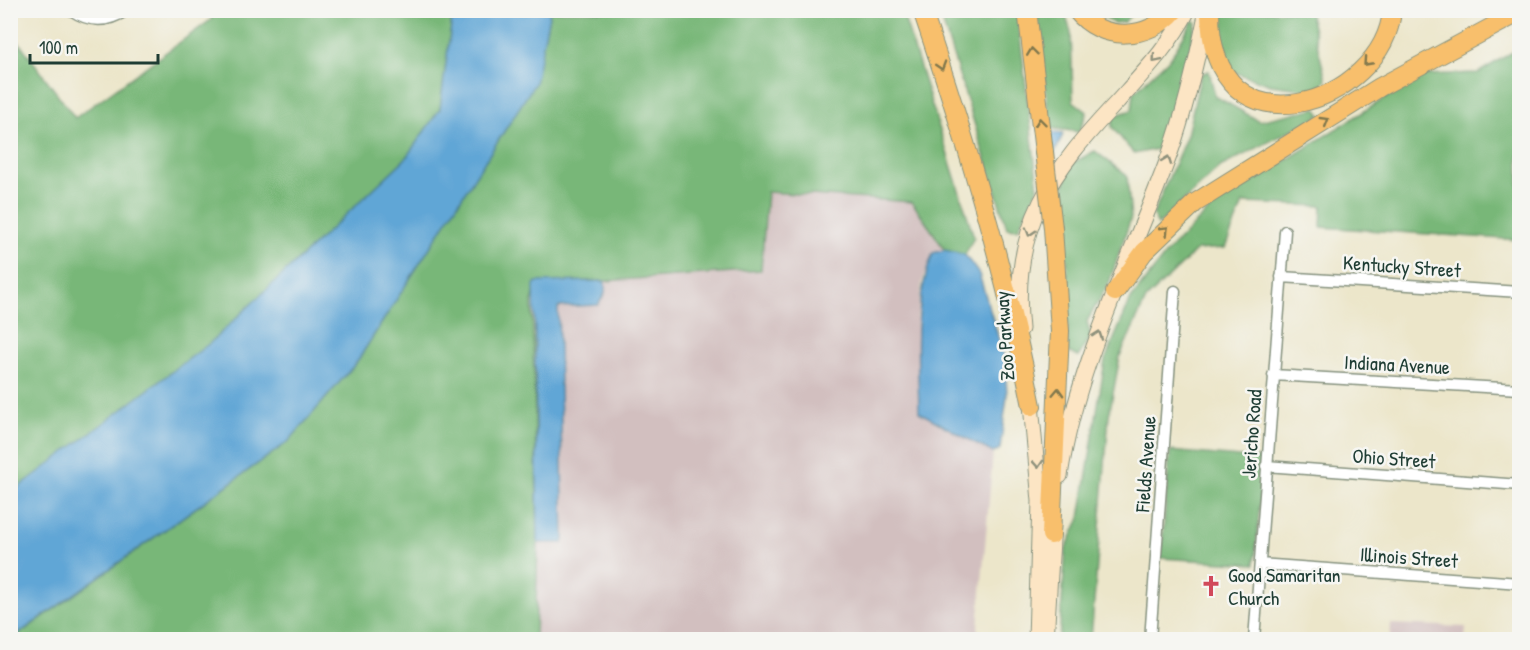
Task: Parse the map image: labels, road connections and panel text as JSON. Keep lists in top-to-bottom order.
{
  "streets": {
    "main road": ["Zoo Parkway"],
    "street": [
      "Kentucky Street",
      "Indiana Avenue",
      "Jericho Road",
      "Ohio Street",
      "Fields Avenue",
      "Illinois Street"
    ]
  },
  "crossings": [
    ["Kentucky Street", "Jericho Road"],
    ["Indiana Avenue", "Jericho Road"],
    ["Jericho Road", "Ohio Street"],
    ["Jericho Road", "Illinois Street"]
  ],
  "places": {
    "church": ["Good Samaritan Church"]
  },
  "scale_bar": "100 m"
}
